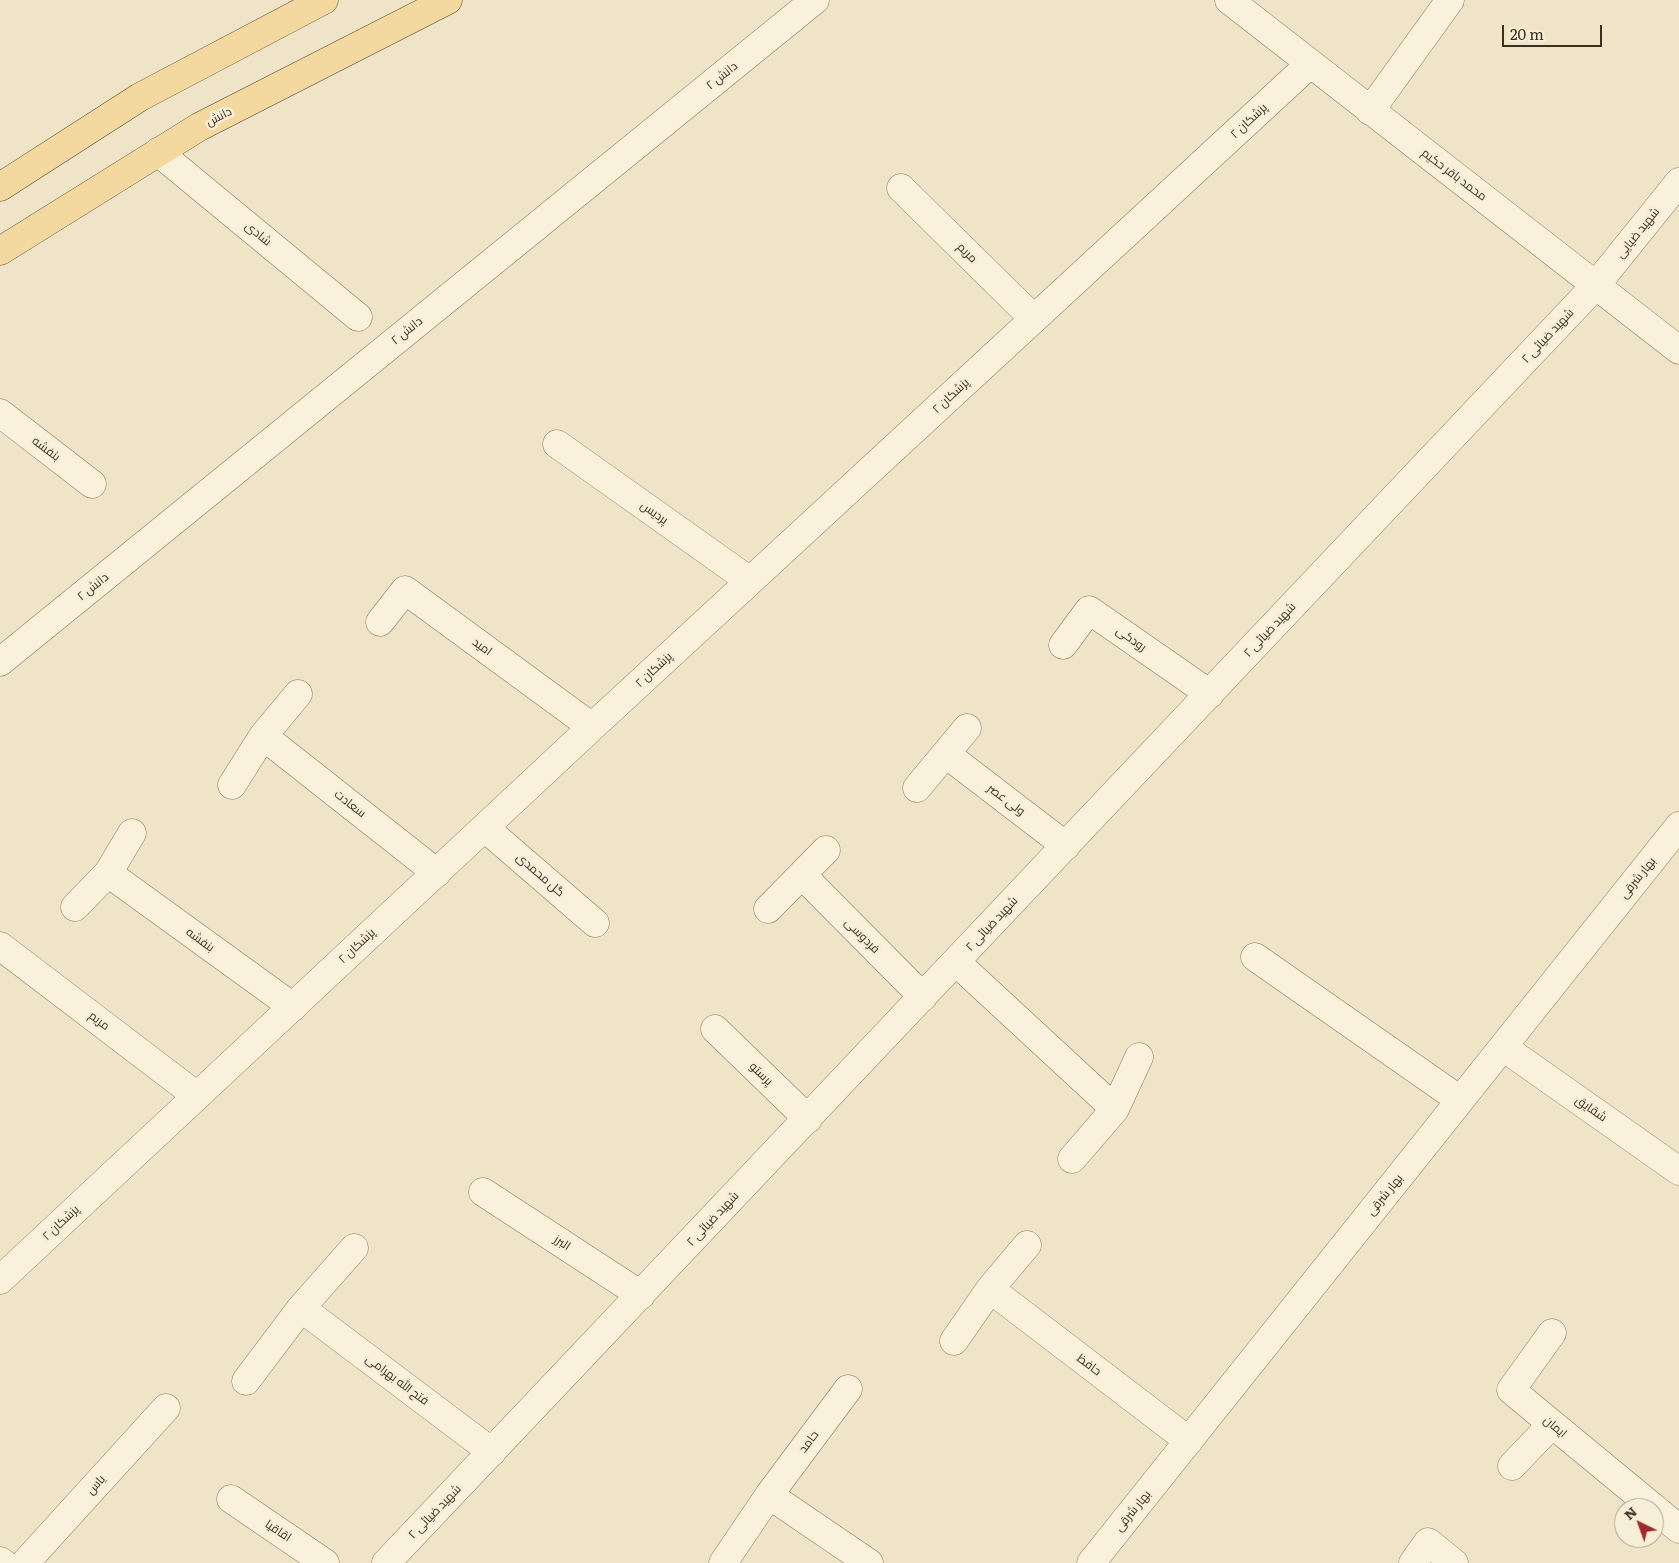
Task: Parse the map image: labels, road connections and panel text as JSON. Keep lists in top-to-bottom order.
{
  "streets": {
    "main road": ["دانش"],
    "street": [
      "دانش ۲",
      "پزشکان ۲",
      "محمد باقر حکیم",
      "شهید ضیایی",
      "شادی",
      "مریم",
      "شهید ضیائی ۲",
      "بنفشه",
      "پردیس",
      "رودکی",
      "امید",
      "ولی عصر",
      "سعادت",
      "گل محمدی",
      "بهار شرقی",
      "فردوسی",
      "پرستو",
      "شقایق",
      "البرز",
      "حافظ",
      "فتح الله بهرامی",
      "ایمان",
      "حامد",
      "یاس",
      "اقاقیا"
    ]
  },
  "crossings": [
    ["دانش", "شادی"],
    ["پزشکان ۲", "محمد باقر حکیم"],
    ["پزشکان ۲", "مریم"],
    ["پزشکان ۲", "بنفشه"],
    ["پزشکان ۲", "پردیس"],
    ["پزشکان ۲", "امید"],
    ["پزشکان ۲", "سعادت"],
    ["پزشکان ۲", "گل محمدی"],
    ["محمد باقر حکیم", "شهید ضیایی"],
    ["محمد باقر حکیم", "شهید ضیائی ۲"],
    ["شهید ضیایی", "شهید ضیائی ۲"],
    ["شهید ضیائی ۲", "رودکی"],
    ["شهید ضیائی ۲", "ولی عصر"],
    ["شهید ضیائی ۲", "فردوسی"],
    ["شهید ضیائی ۲", "پرستو"],
    ["شهید ضیائی ۲", "البرز"],
    ["شهید ضیائی ۲", "فتح الله بهرامی"],
    ["بهار شرقی", "شقایق"],
    ["بهار شرقی", "حافظ"]
  ],
  "scale_bar": "20 m",
  "north": "top left"
}
